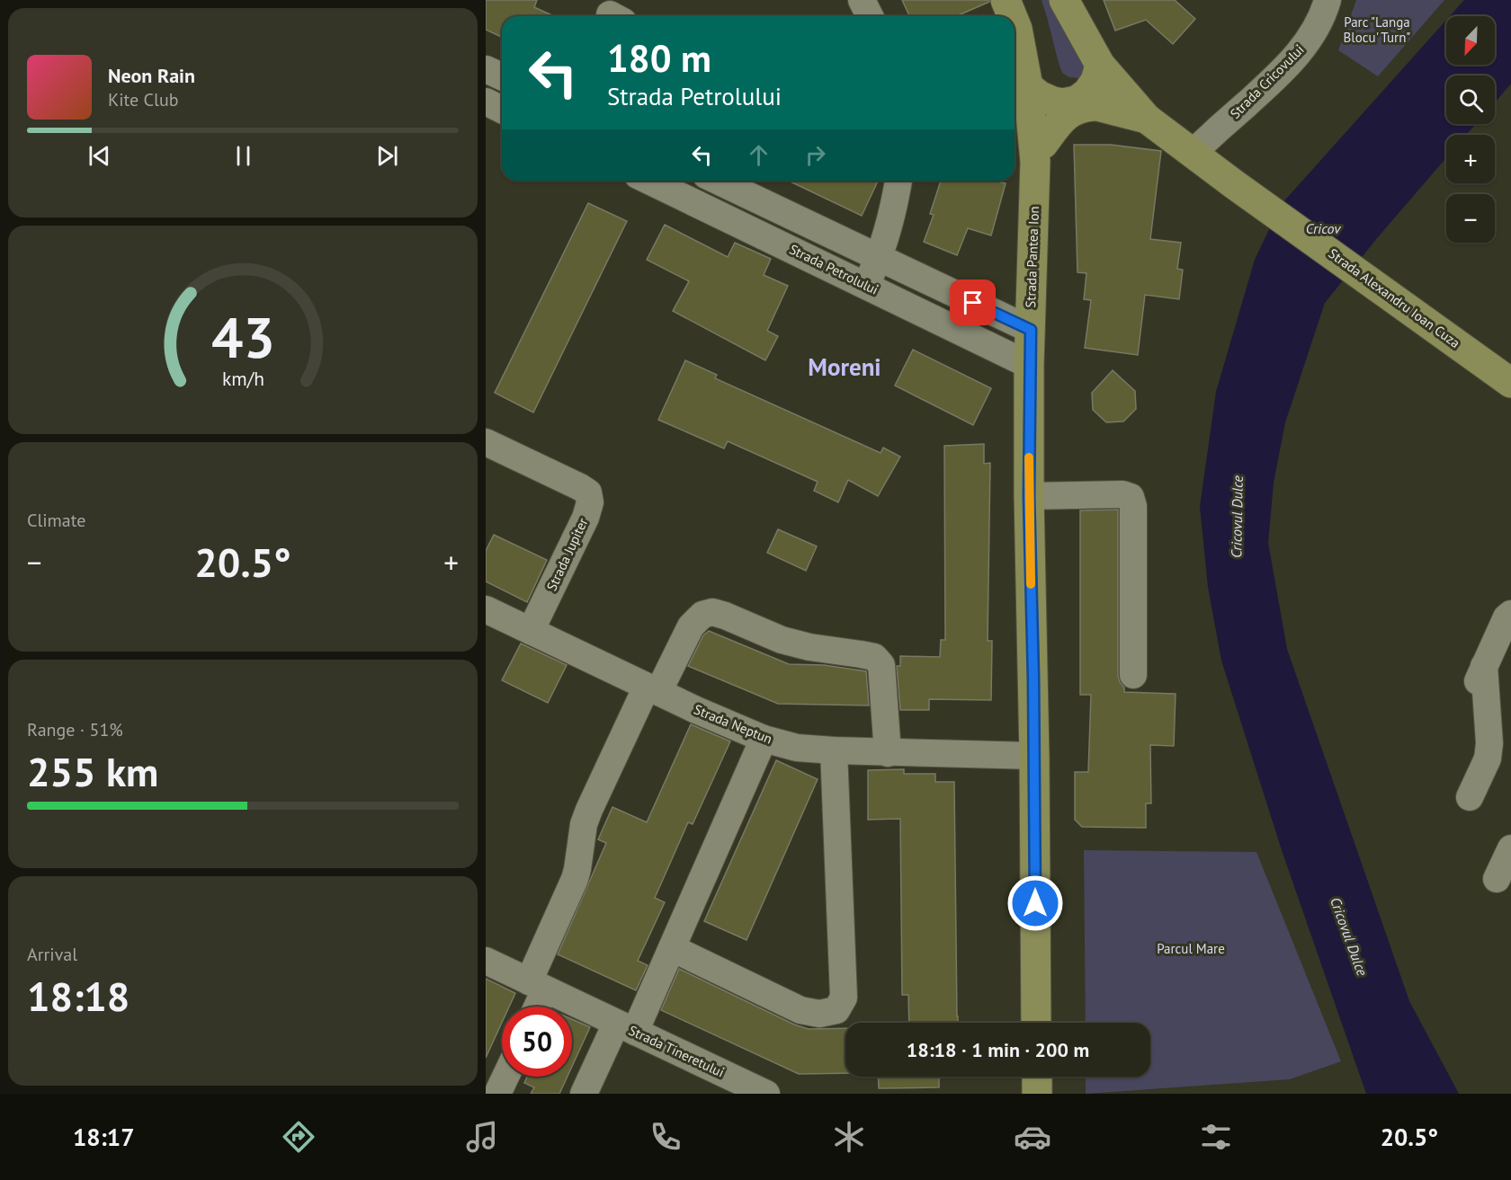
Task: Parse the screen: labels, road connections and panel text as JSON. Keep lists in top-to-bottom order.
{
  "streets": {
    "main road": ["Strada Pantea Ion", "Strada Alexandru Ioan Cuza"],
    "street": [
      "Strada Cricovului",
      "Strada Petrolului",
      "Strada Jupiter",
      "Strada Neptun",
      "Strada Tineretului"
    ]
  },
  "crossings": [
    ["Strada Cricovului", "Strada Alexandru Ioan Cuza"],
    ["Strada Pantea Ion", "Strada Petrolului"],
    ["Strada Pantea Ion", "Strada Alexandru Ioan Cuza"],
    ["Strada Pantea Ion", "Strada Neptun"],
    ["Strada Jupiter", "Strada Neptun"]
  ],
  "districts": ["Moreni"],
  "water": ["Cricov", "Cricovul Dulce"],
  "parks": ["Parc \"Langa Blocu' Turn\"", "Parcul Mare"],
  "north": "bottom left",
  "page": {
    "map_buttons": ["+", "−"],
    "turn": ["180 m", "Strada Petrolului"],
    "song": ["Neon Rain", "Kite Club"],
    "tile": [
      "Climate",
      ["Range · 51%", "255 km"],
      ["Arrival", "18:18"]
    ],
    "heat": ["−", "20.5°", "+"],
    "limit": "50",
    "trip": "18:18 · 1 min · 200 m",
    "tabs": ["18:17", "20.5°"],
    "gauge": ["43", "km/h"]
  }
}
